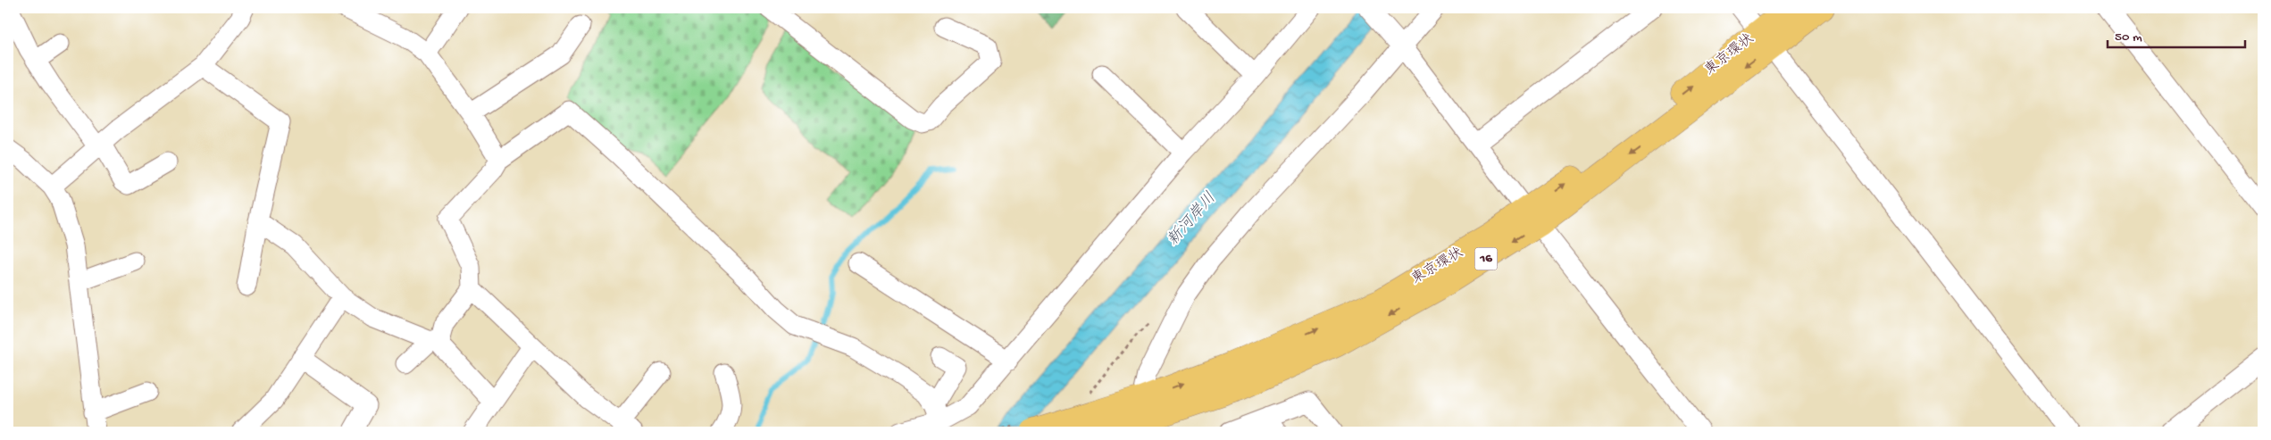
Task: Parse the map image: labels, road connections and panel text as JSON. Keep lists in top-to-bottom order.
{
  "streets": {
    "highway": ["東京環状", "16"]
  },
  "water": ["新河岸川"],
  "scale_bar": "50 m"
}
